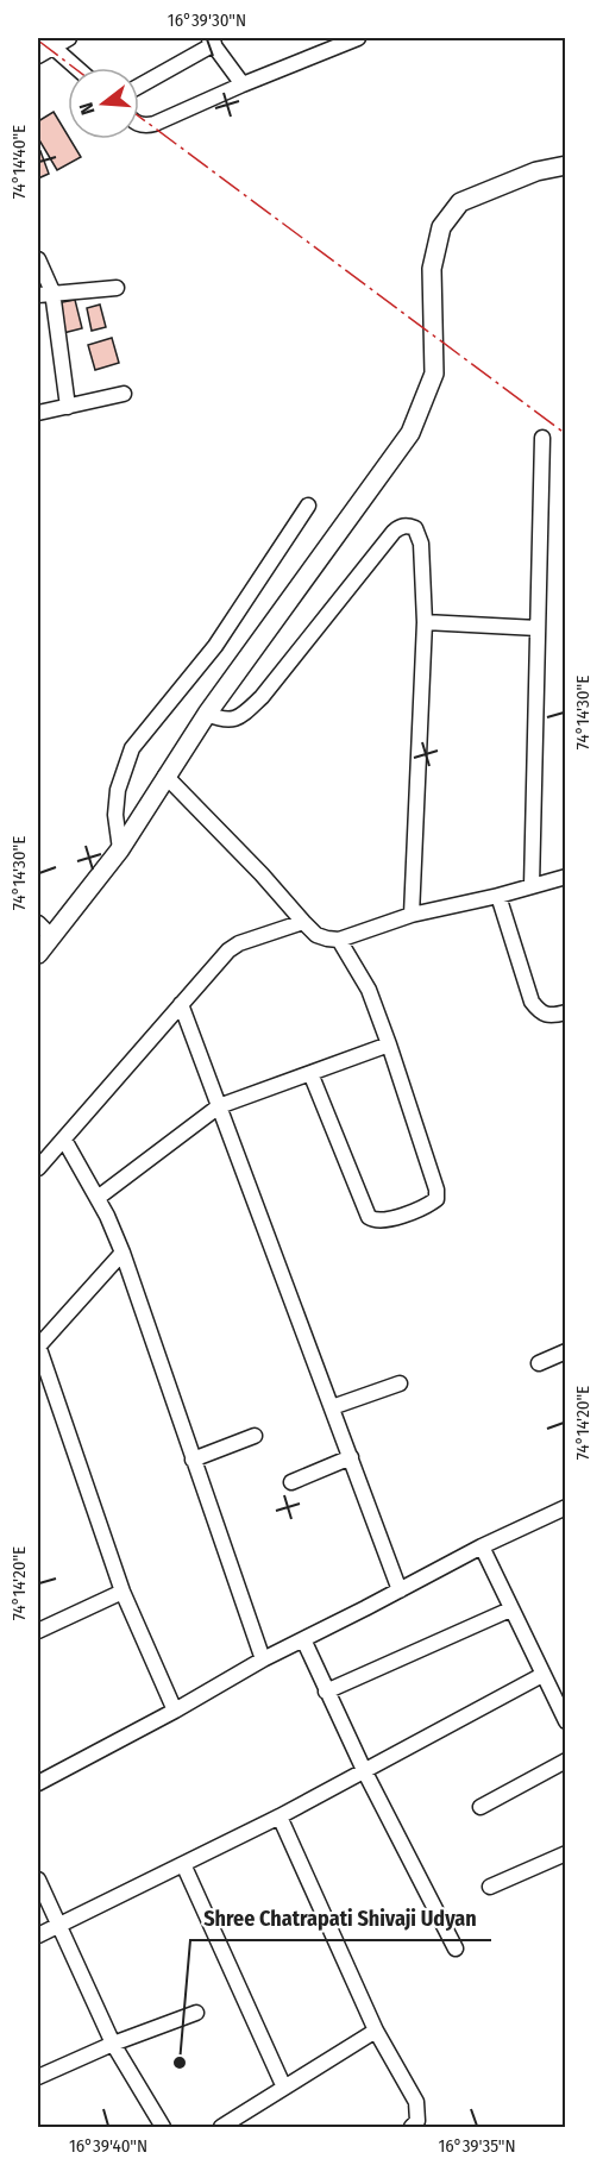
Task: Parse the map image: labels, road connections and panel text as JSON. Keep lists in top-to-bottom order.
{
  "places": ["Shree Chatrapati Shivaji Udyan"],
  "north": "left",
  "coordinates": [
    "16°39'30\"N",
    "74°14'40\"E",
    "74°14'30\"E",
    "74°14'20\"E",
    "16°39'40\"N",
    "16°39'35\"N"
  ]
}
